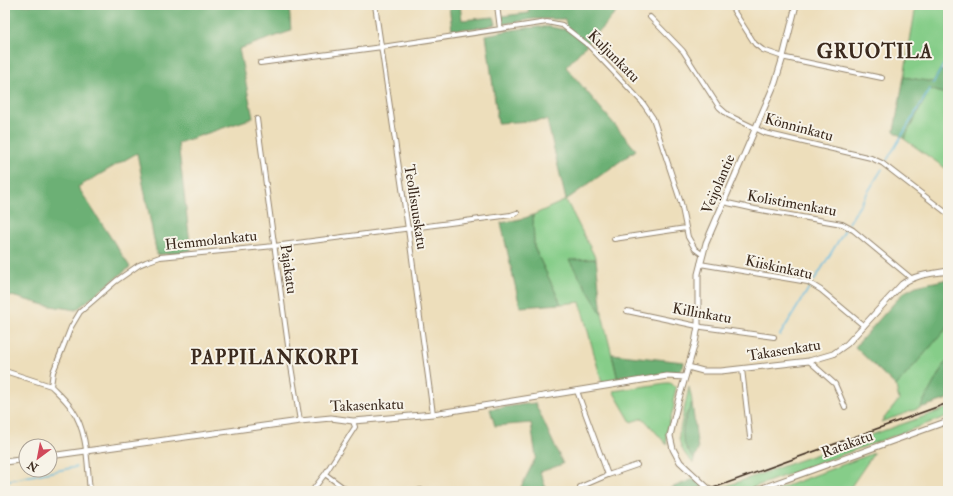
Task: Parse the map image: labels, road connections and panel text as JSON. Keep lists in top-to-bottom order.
{
  "streets": {
    "street": [
      "Kuljunkatu",
      "Könninkatu",
      "Veijolantie",
      "Kolistimenkatu",
      "Teollisuuskatu",
      "Hemmolankatu",
      "Kiiskinkatu",
      "Pajakatu",
      "Killinkatu",
      "Takasenkatu",
      "Ratakatu"
    ]
  },
  "crossings": [
    ["Kuljunkatu", "Veijolantie"],
    ["Kuljunkatu", "Teollisuuskatu"],
    ["Könninkatu", "Veijolantie"],
    ["Veijolantie", "Kolistimenkatu"],
    ["Veijolantie", "Kiiskinkatu"],
    ["Veijolantie", "Killinkatu"],
    ["Veijolantie", "Takasenkatu"],
    ["Kolistimenkatu", "Takasenkatu"],
    ["Teollisuuskatu", "Hemmolankatu"],
    ["Teollisuuskatu", "Takasenkatu"],
    ["Hemmolankatu", "Pajakatu"],
    ["Kiiskinkatu", "Takasenkatu"],
    ["Pajakatu", "Takasenkatu"]
  ],
  "districts": ["GRUOTILA", "PAPPILANKORPI"],
  "north": "bottom left"
}
